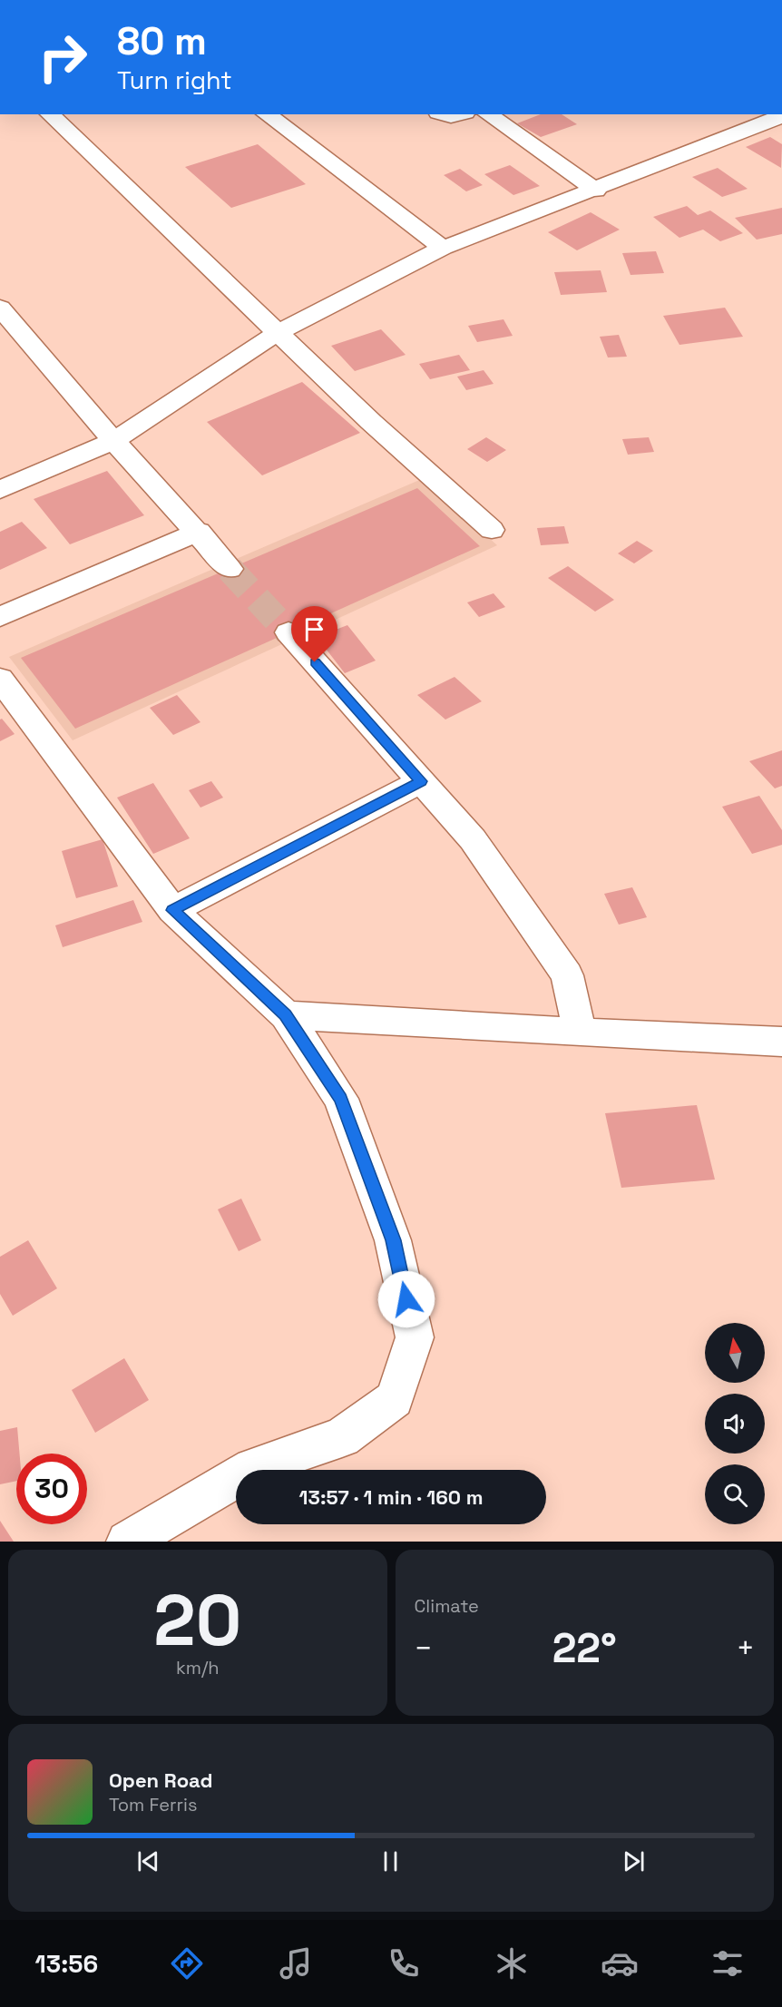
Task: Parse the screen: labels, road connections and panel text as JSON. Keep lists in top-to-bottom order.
{
  "north": "top",
  "page": {
    "turn": ["80 m", "Turn right"],
    "limit": "30",
    "trip": "13:57 · 1 min · 160 m",
    "tile": [
      ["20", "km/h"],
      "Climate"
    ],
    "heat": ["−", "22°", "+"],
    "song": ["Open Road", "Tom Ferris"],
    "tabs": "13:56"
  }
}
